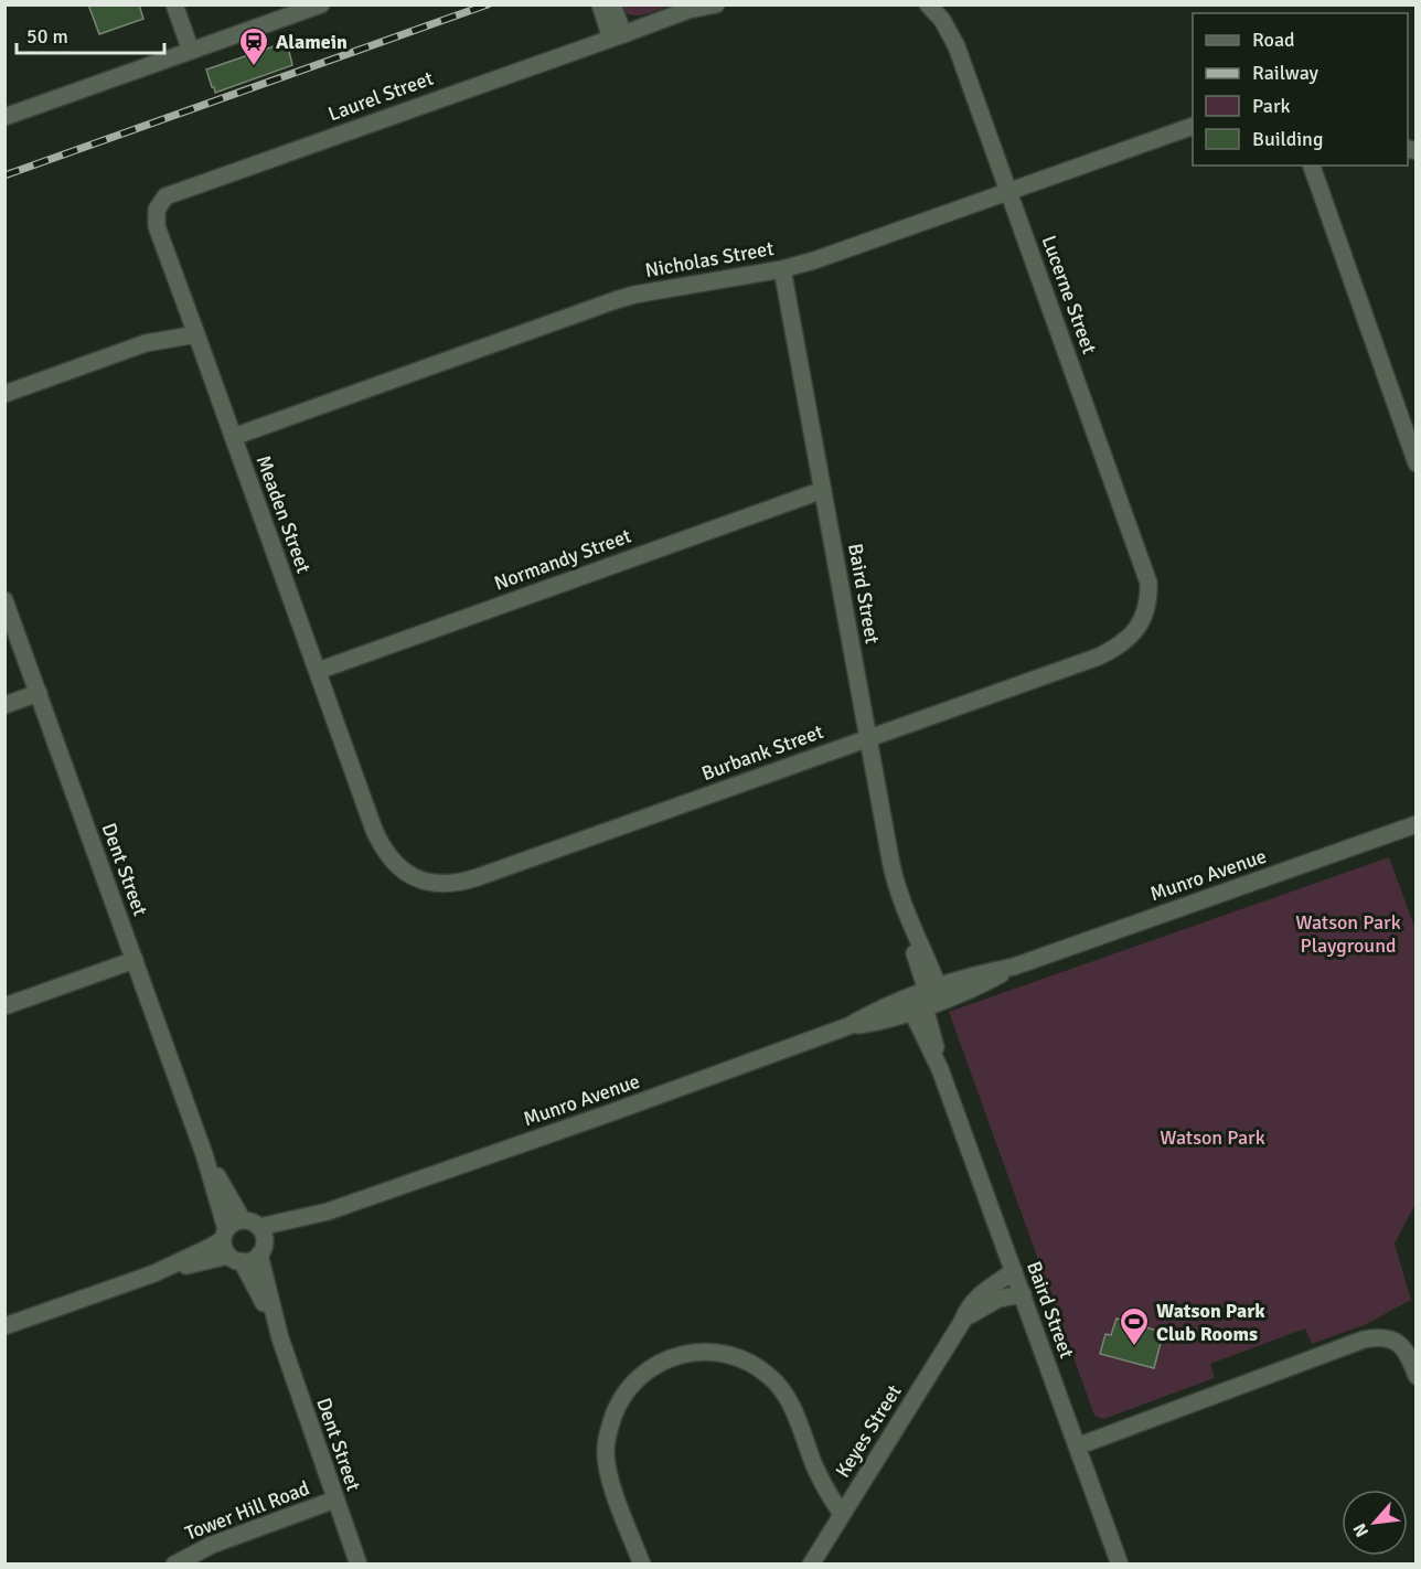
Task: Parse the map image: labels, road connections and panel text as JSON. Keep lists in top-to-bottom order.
{
  "streets": {
    "street": [
      "Laurel Street",
      "Nicholas Street",
      "Lucerne Street",
      "Meaden Street",
      "Normandy Street",
      "Baird Street",
      "Burbank Street",
      "Dent Street",
      "Munro Avenue",
      "Keyes Street",
      "Tower Hill Road"
    ]
  },
  "crossings": [
    ["Laurel Street", "Meaden Street"],
    ["Nicholas Street", "Lucerne Street"],
    ["Nicholas Street", "Meaden Street"],
    ["Nicholas Street", "Baird Street"],
    ["Lucerne Street", "Burbank Street"],
    ["Meaden Street", "Normandy Street"],
    ["Meaden Street", "Burbank Street"],
    ["Normandy Street", "Baird Street"],
    ["Baird Street", "Burbank Street"],
    ["Baird Street", "Munro Avenue"],
    ["Baird Street", "Keyes Street"],
    ["Dent Street", "Munro Avenue"],
    ["Dent Street", "Tower Hill Road"]
  ],
  "parks": ["Watson Park Playground", "Watson Park"],
  "places": {
    "station": ["Alamein"],
    "sports": ["Watson Park Club Rooms"]
  },
  "legend": [
    "Road",
    "Railway",
    "Park",
    "Building"
  ],
  "scale_bar": "50 m",
  "north": "bottom left"
}
